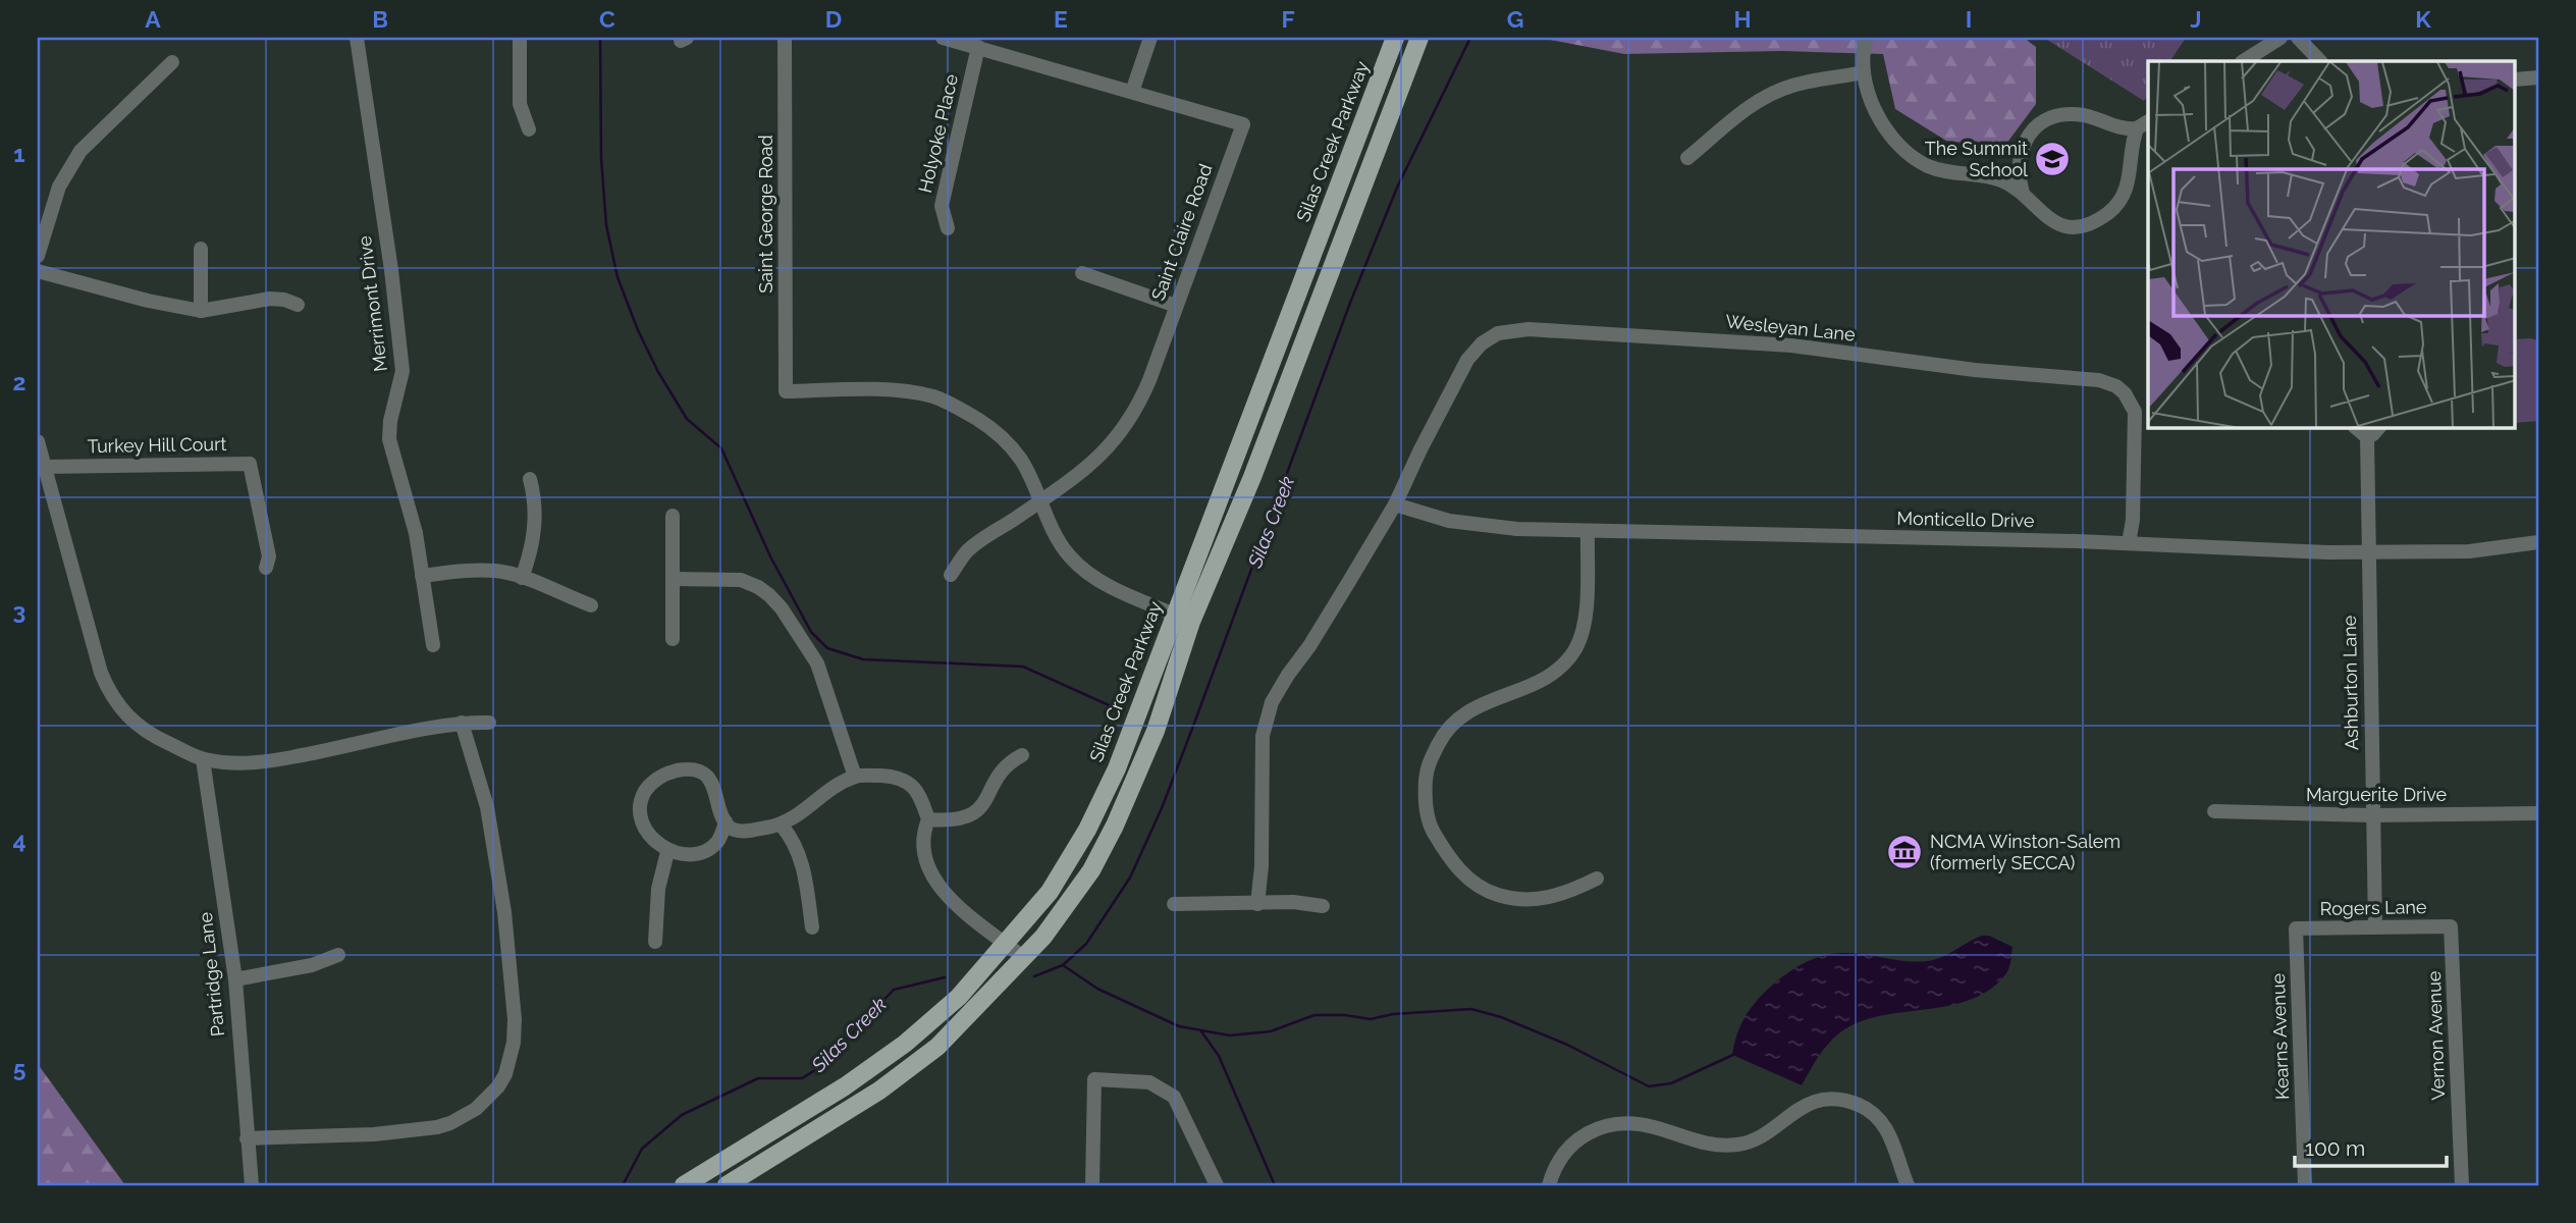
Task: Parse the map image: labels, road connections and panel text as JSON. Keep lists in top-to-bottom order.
{
  "streets": {
    "main road": ["Silas Creek Parkway"],
    "street": [
      "Holyoke Place",
      "Saint George Road",
      "Saint Claire Road",
      "Merrimont Drive",
      "Wesleyan Lane",
      "Turkey Hill Court",
      "Monticello Drive",
      "Ashburton Lane",
      "Marguerite Drive",
      "Rogers Lane",
      "Partridge Lane",
      "Vernon Avenue",
      "Kearns Avenue"
    ]
  },
  "crossings": [
    ["Holyoke Place", "Saint Claire Road"],
    ["Saint George Road", "Saint Claire Road"],
    ["Wesleyan Lane", "Monticello Drive"],
    ["Monticello Drive", "Ashburton Lane"],
    ["Ashburton Lane", "Marguerite Drive"],
    ["Ashburton Lane", "Rogers Lane"],
    ["Rogers Lane", "Vernon Avenue"],
    ["Rogers Lane", "Kearns Avenue"]
  ],
  "water": ["Silas Creek"],
  "places": {
    "school or university": ["The Summit School"],
    "museum": ["NCMA Winston-Salem (formerly SECCA)"]
  },
  "scale_bar": "100 m",
  "grid": {
    "columns": [
      "A",
      "B",
      "C",
      "D",
      "E",
      "F",
      "G",
      "H",
      "I",
      "J",
      "K"
    ],
    "rows": [
      "1",
      "2",
      "3",
      "4",
      "5"
    ]
  }
}
